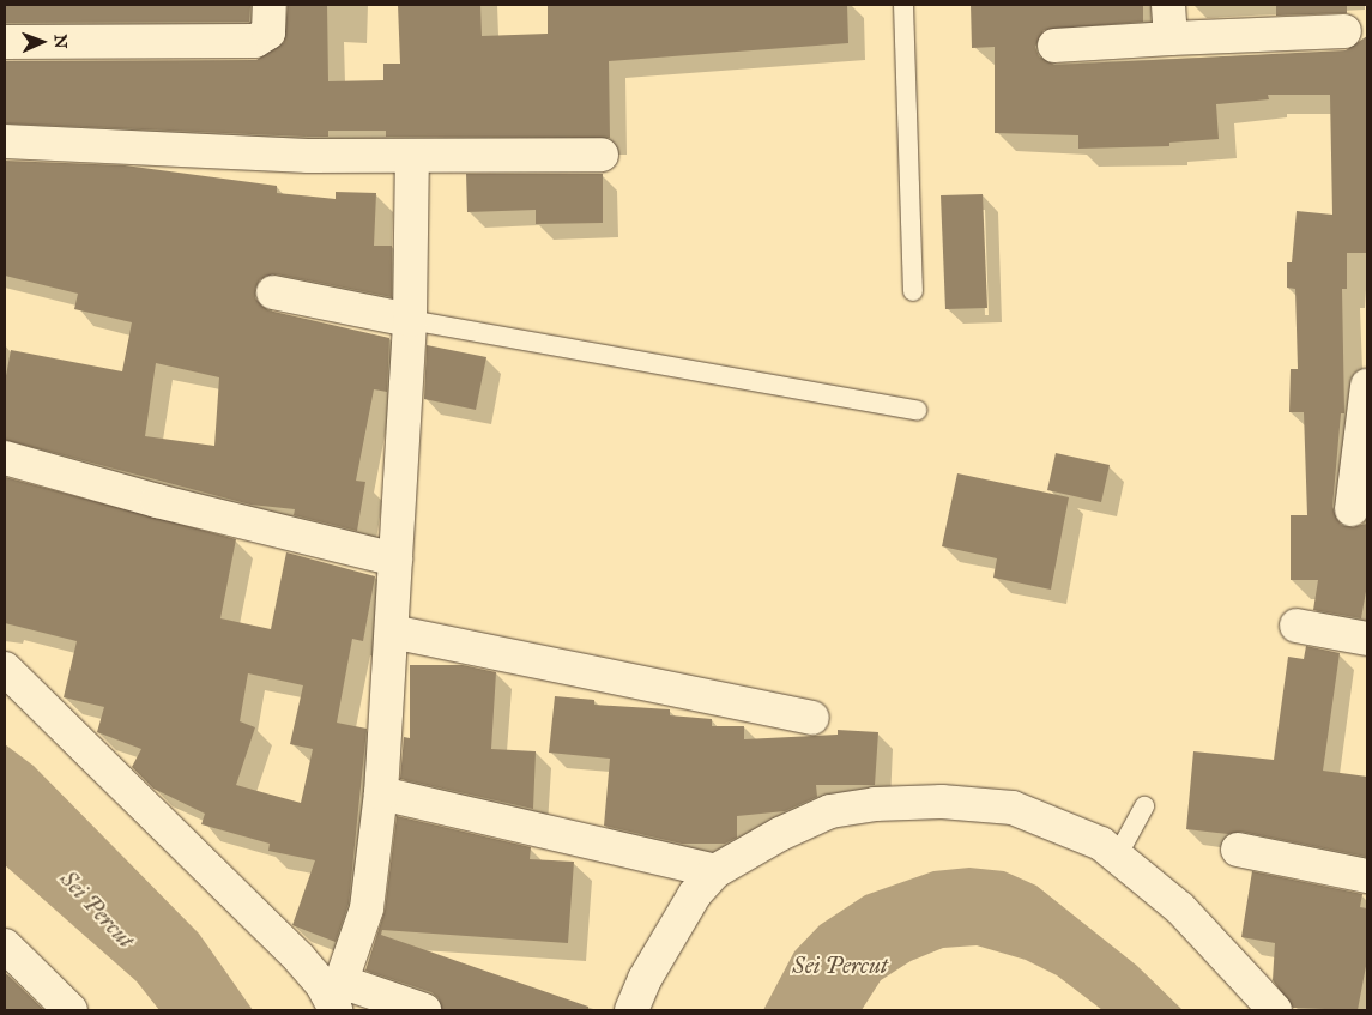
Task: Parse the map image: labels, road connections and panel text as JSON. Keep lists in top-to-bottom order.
{
  "water": ["Sei Percut"],
  "north": "right"
}
